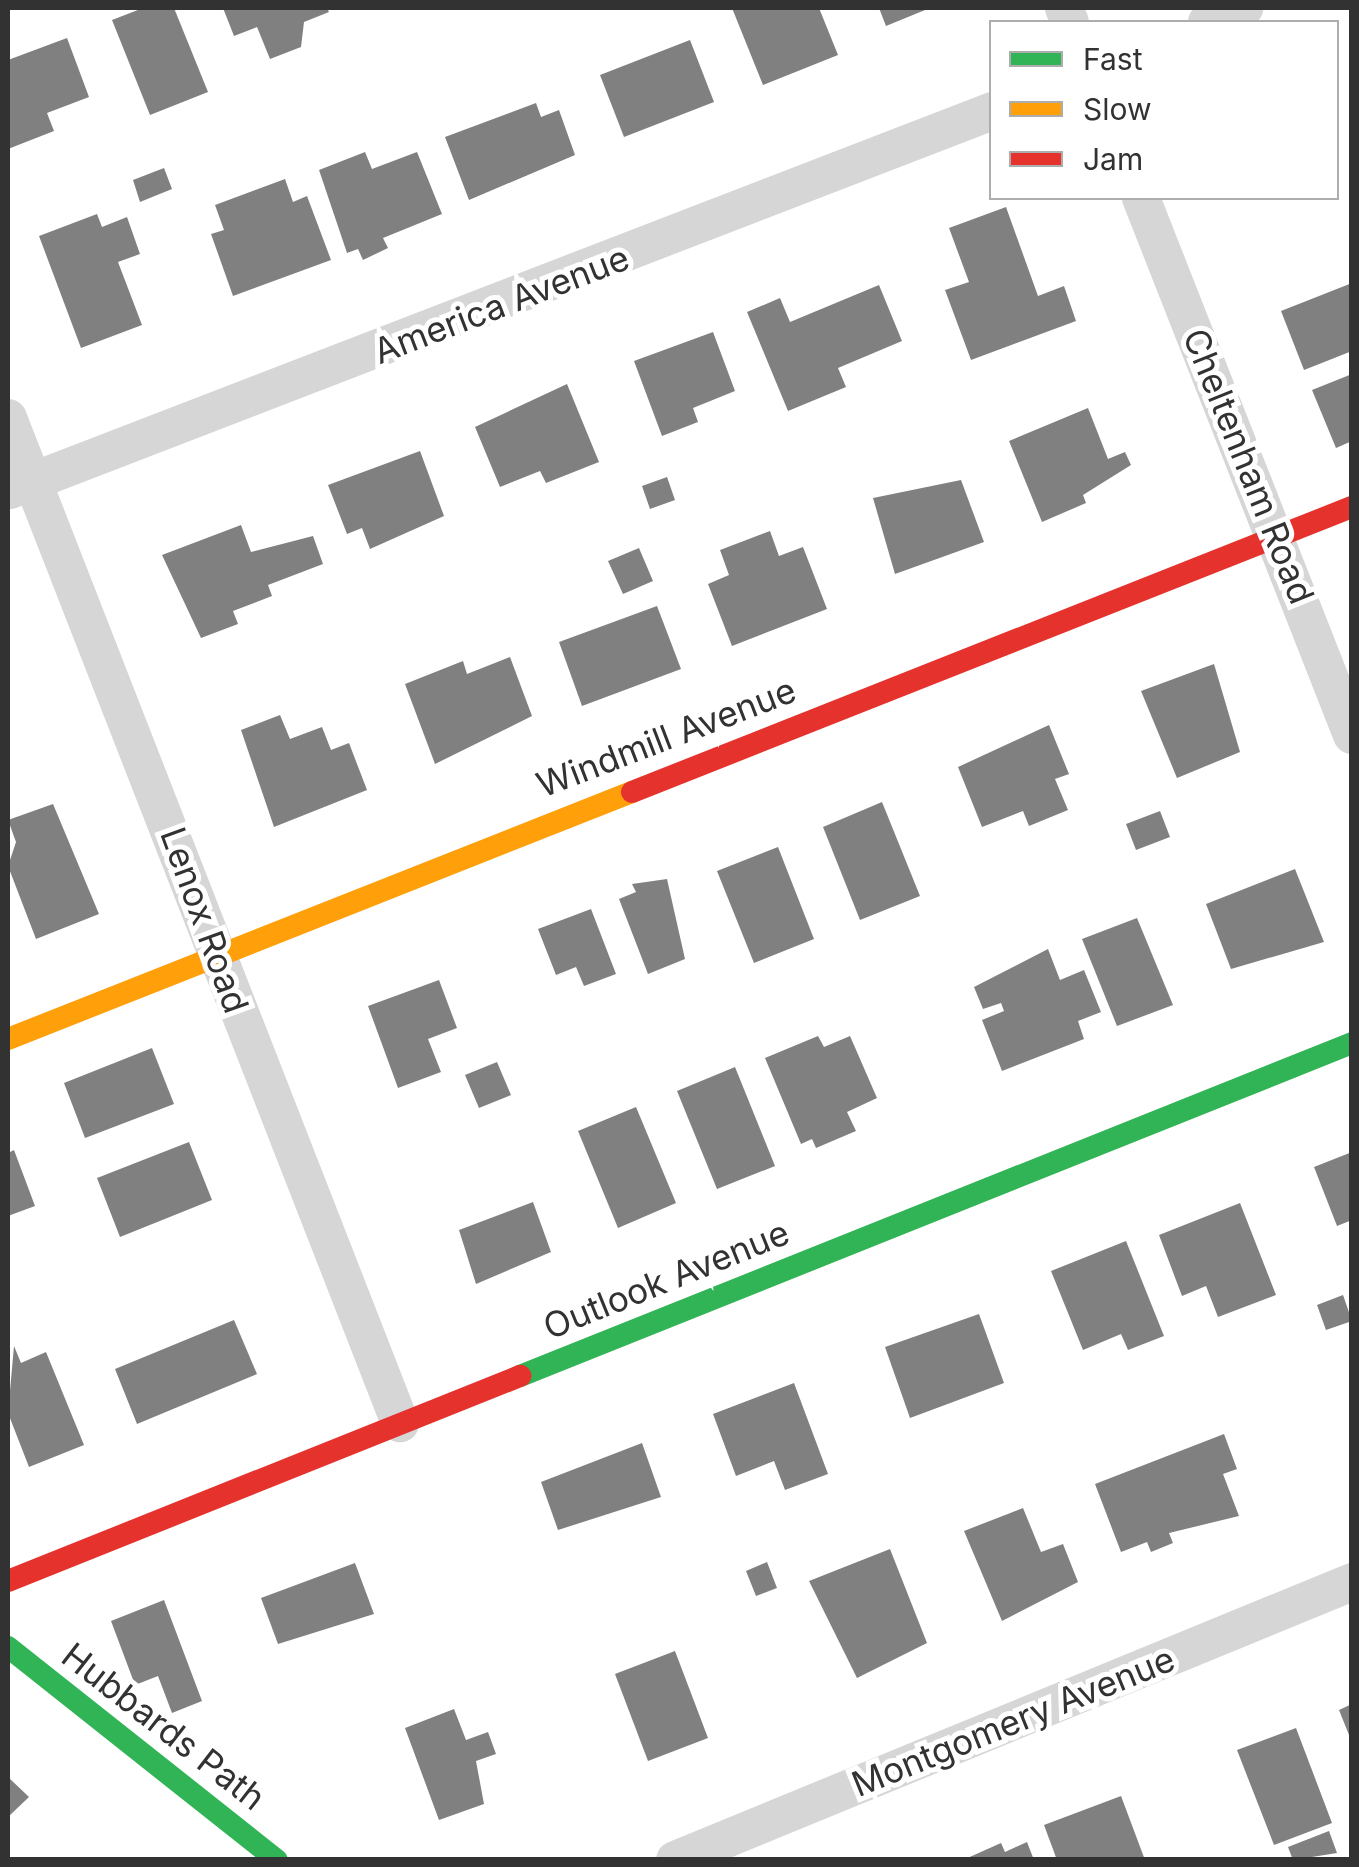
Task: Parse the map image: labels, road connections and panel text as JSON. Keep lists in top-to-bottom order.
{
  "streets": {
    "street": [
      "America Avenue",
      "Cheltenham Road",
      "Windmill Avenue",
      "Lenox Road",
      "Outlook Avenue",
      "Montgomery Avenue",
      "Hubbards Path"
    ]
  },
  "crossings": [
    ["America Avenue", "Lenox Road"],
    ["Cheltenham Road", "Windmill Avenue"],
    ["Windmill Avenue", "Lenox Road"],
    ["Lenox Road", "Outlook Avenue"]
  ],
  "legend": ["Fast", "Slow", "Jam"]
}
